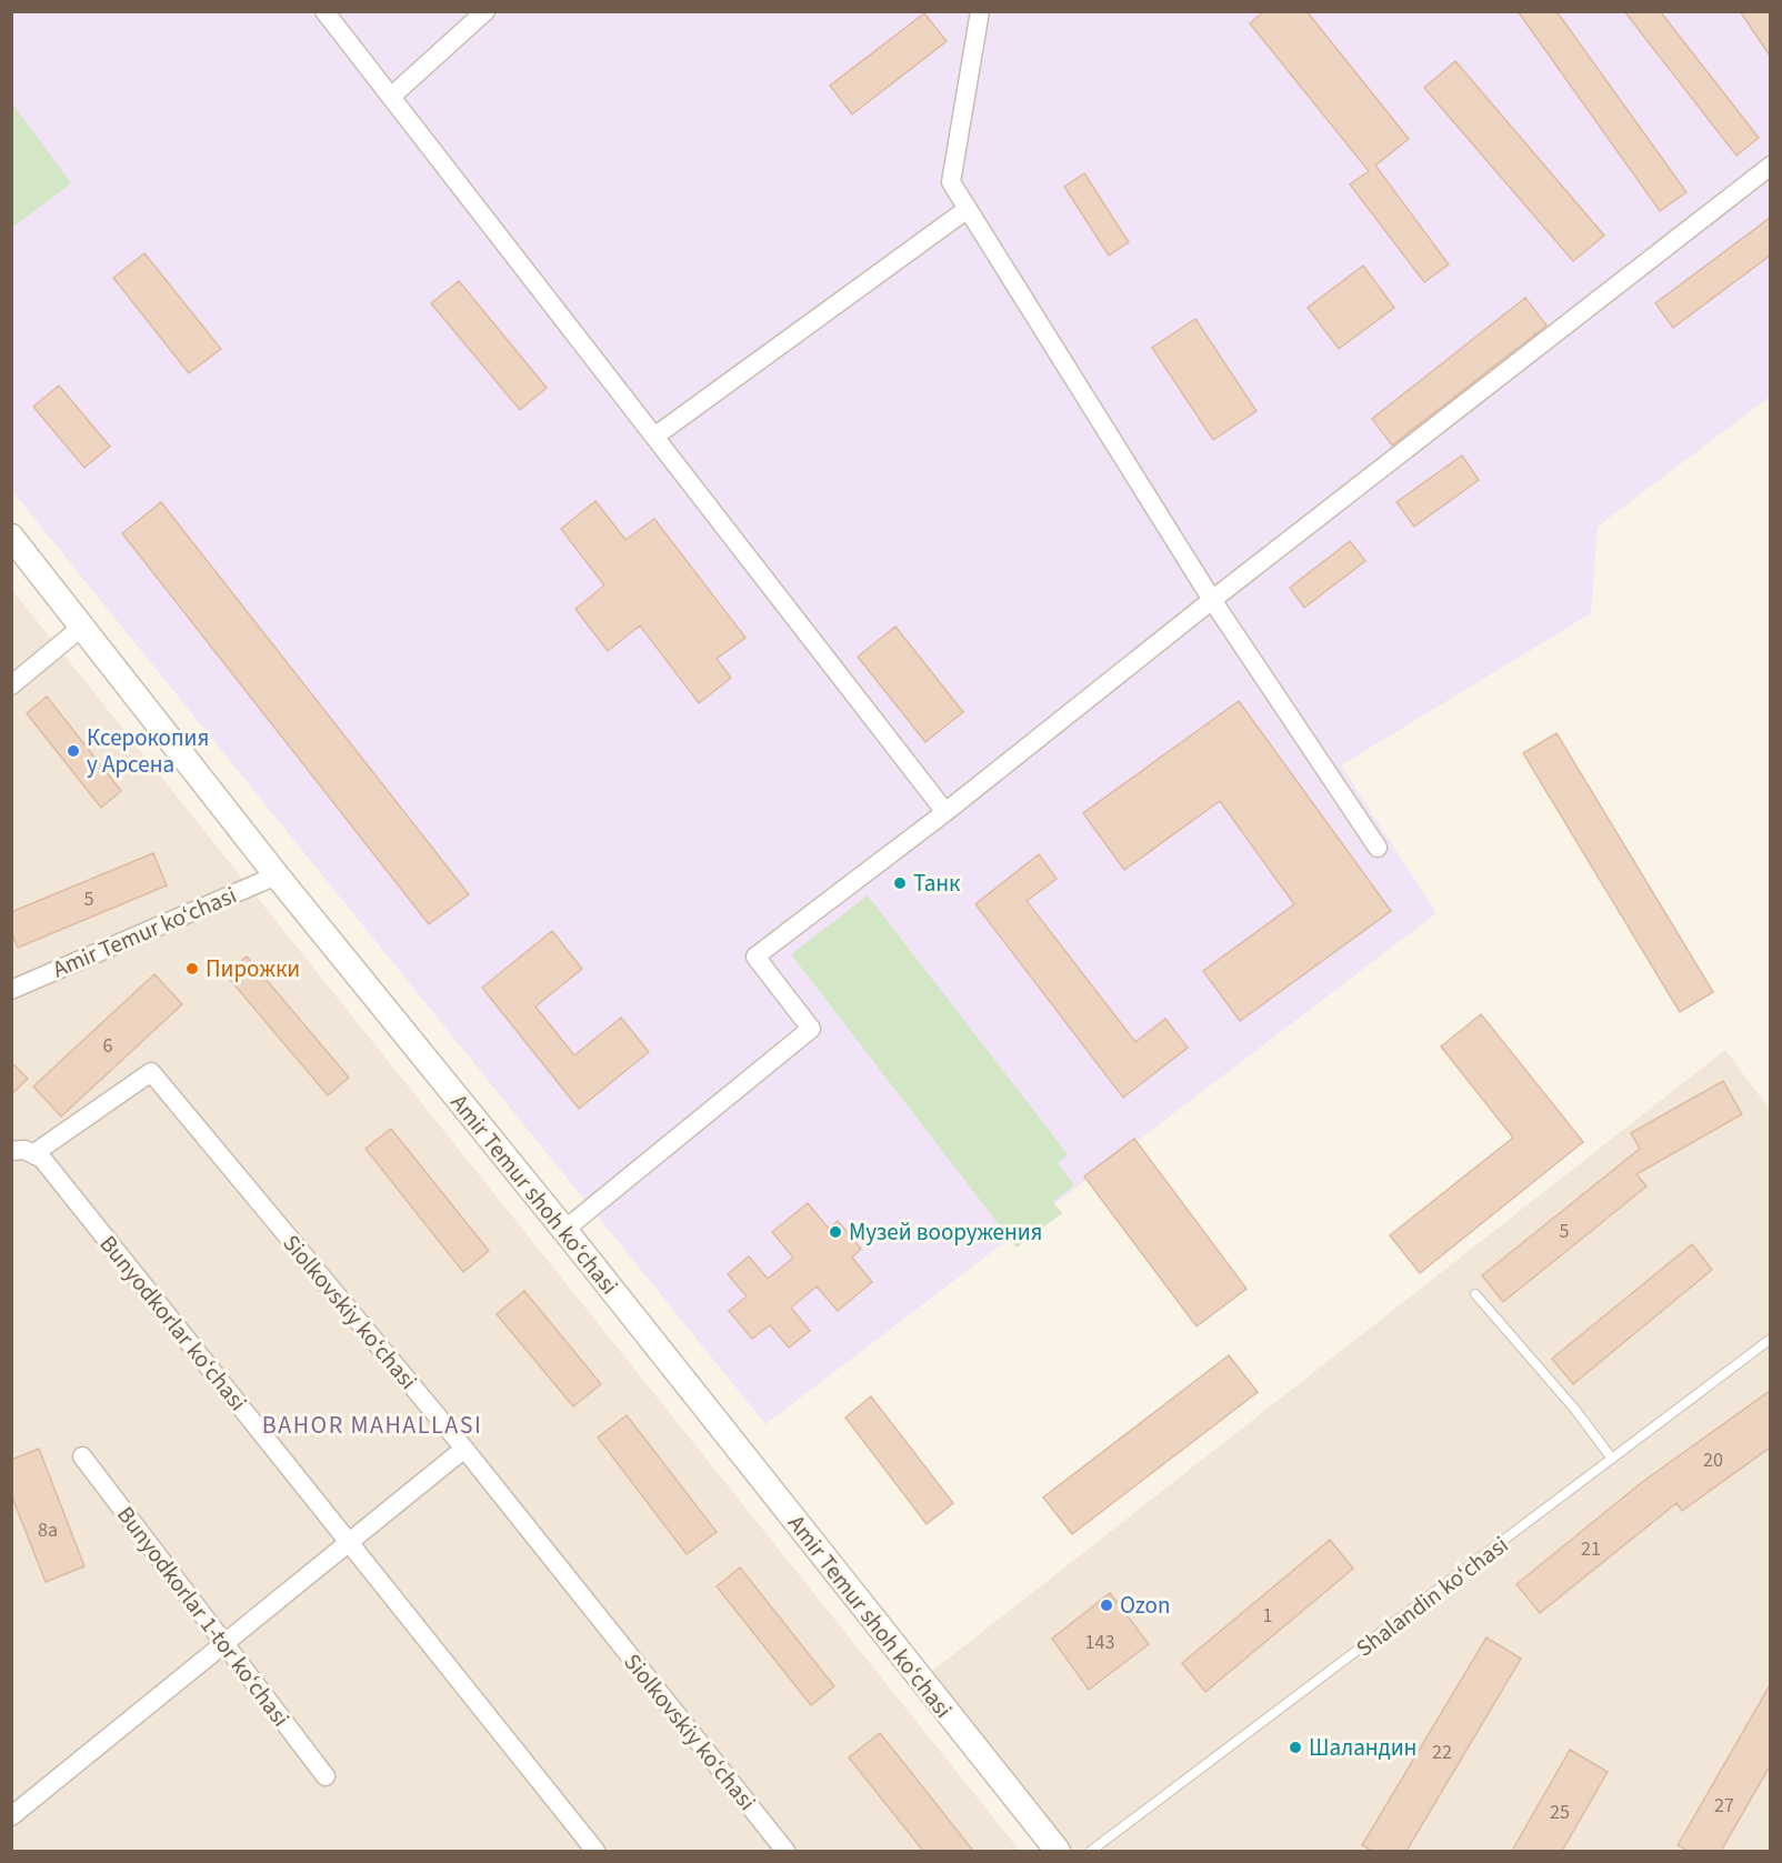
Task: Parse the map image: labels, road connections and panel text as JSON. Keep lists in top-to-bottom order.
{
  "streets": {
    "main road": ["Amir Temur shoh ko‘chasi"],
    "street": [
      "Amir Temur ko‘chasi",
      "Siolkovskiy ko‘chasi",
      "Bunyodkorlar ko‘chasi",
      "Bunyodkorlar 1-tor ko‘chasi"
    ],
    "lane": ["Shalandin ko‘chasi"]
  },
  "crossings": [
    ["Amir Temur ko‘chasi", "Amir Temur shoh ko‘chasi"],
    ["Siolkovskiy ko‘chasi", "Bunyodkorlar ko‘chasi"]
  ],
  "districts": ["BAHOR MAHALLASI"],
  "places": [
    "Ксерокопия у Арсена",
    "Танк",
    "Пирожки",
    "Музей вооружения",
    "Ozon",
    "Шаландин"
  ],
  "house_numbers": [
    "5",
    "6",
    "5",
    "20",
    "8a",
    "21",
    "1",
    "143",
    "22",
    "27",
    "25"
  ]
}
